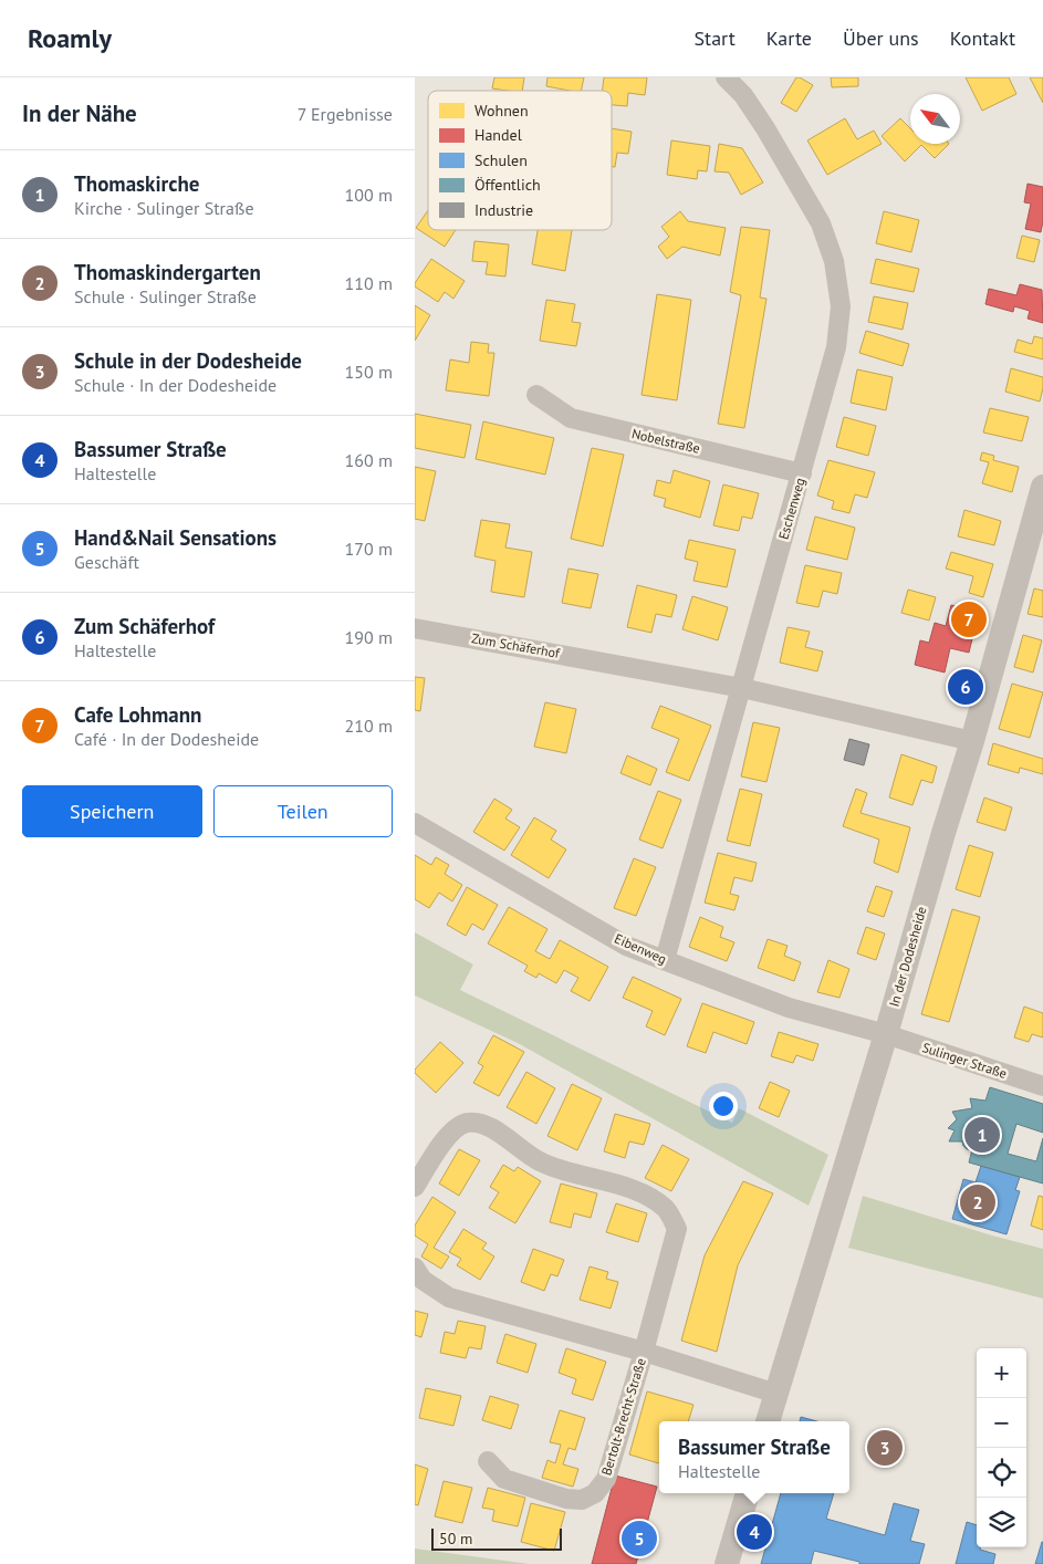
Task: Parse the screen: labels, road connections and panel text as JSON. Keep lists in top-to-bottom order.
{
  "streets": {
    "street": [
      "Nobelstraße",
      "Eschenweg",
      "Zum Schäferhof",
      "Eibenweg",
      "In der Dodesheide",
      "Sulinger Straße",
      "Bertolt-Brecht-Straße"
    ]
  },
  "crossings": [
    ["Nobelstraße", "Eschenweg"],
    ["Eschenweg", "Zum Schäferhof"],
    ["Eschenweg", "Eibenweg"],
    ["Zum Schäferhof", "In der Dodesheide"],
    ["Eibenweg", "In der Dodesheide"],
    ["Eibenweg", "Sulinger Straße"],
    ["In der Dodesheide", "Sulinger Straße"],
    ["In der Dodesheide", "Bertolt-Brecht-Straße"]
  ],
  "legend": [
    "Wohnen",
    "Handel",
    "Schulen",
    "Öffentlich",
    "Industrie"
  ],
  "scale_bar": "50 m",
  "north": "top left",
  "page": {
    "header": "Roamly",
    "nav": [
      "Start",
      "Karte",
      "Über uns",
      "Kontakt"
    ],
    "heading": ["In der Nähe", "7 Ergebnisse"],
    "list": [
      {
        "mark": "1",
        "name": "Thomaskirche",
        "note": "Kirche · Sulinger Straße",
        "value": "100 m"
      },
      {
        "mark": "2",
        "name": "Thomaskindergarten",
        "note": "Schule · Sulinger Straße",
        "value": "110 m"
      },
      {
        "mark": "3",
        "name": "Schule in der Dodesheide",
        "note": "Schule · In der Dodesheide",
        "value": "150 m"
      },
      {
        "mark": "4",
        "name": "Bassumer Straße",
        "note": "Haltestelle",
        "value": "160 m"
      },
      {
        "mark": "5",
        "name": "Hand&Nail Sensations",
        "note": "Geschäft",
        "value": "170 m"
      },
      {
        "mark": "6",
        "name": "Zum Schäferhof",
        "note": "Haltestelle",
        "value": "190 m"
      },
      {
        "mark": "7",
        "name": "Cafe Lohmann",
        "note": "Café · In der Dodesheide",
        "value": "210 m"
      }
    ],
    "pins": [
      "7",
      "6",
      "1",
      "2",
      "3",
      "4",
      "5"
    ],
    "buttons": ["Speichern", "Teilen"],
    "map_buttons": ["+", "−"],
    "popup": ["Bassumer Straße", "Haltestelle"],
    "scale": "50 m"
  }
}
